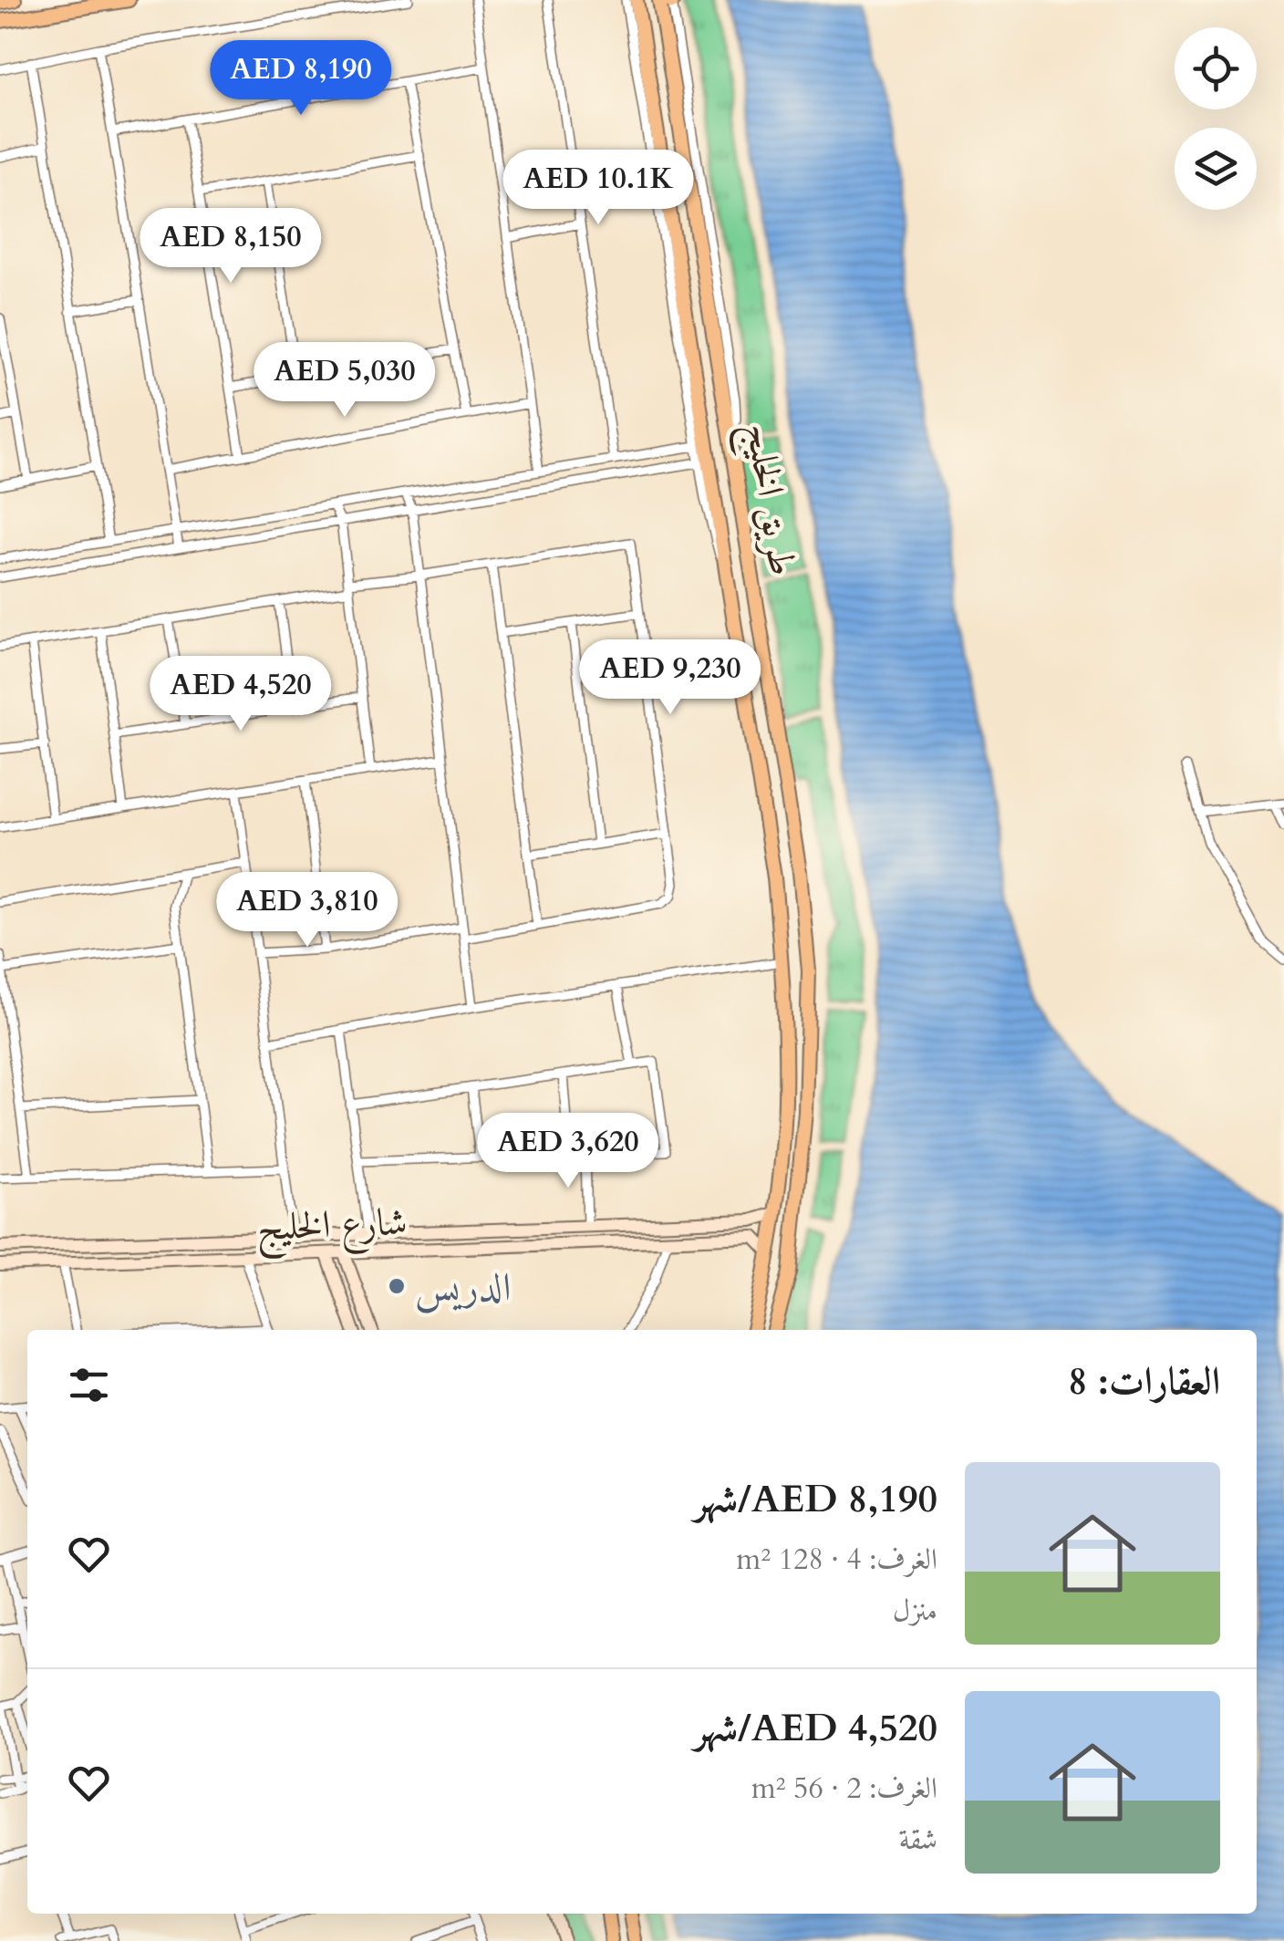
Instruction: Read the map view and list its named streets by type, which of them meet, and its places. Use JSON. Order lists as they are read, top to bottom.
{
  "streets": {
    "main road": ["طريق الخليج"],
    "street": ["شارع الخليج"]
  },
  "crossings": [
    ["طريق الخليج", "شارع الخليج"]
  ],
  "places": ["الدريس"],
  "page": {
    "price": [
      "AED 8,190",
      "AED 10.1K",
      "AED 8,150",
      "AED 5,030",
      "AED 9,230",
      "AED 4,520",
      "AED 3,810",
      "AED 3,620"
    ],
    "heading": "العقارات: 8",
    "list": [
      {
        "name": "AED 8,190/شهر",
        "note": "الغرف: 4 · 128 m² · منزل"
      },
      {
        "name": "AED 4,520/شهر",
        "note": "الغرف: 2 · 56 m² · شقة"
      }
    ]
  }
}
